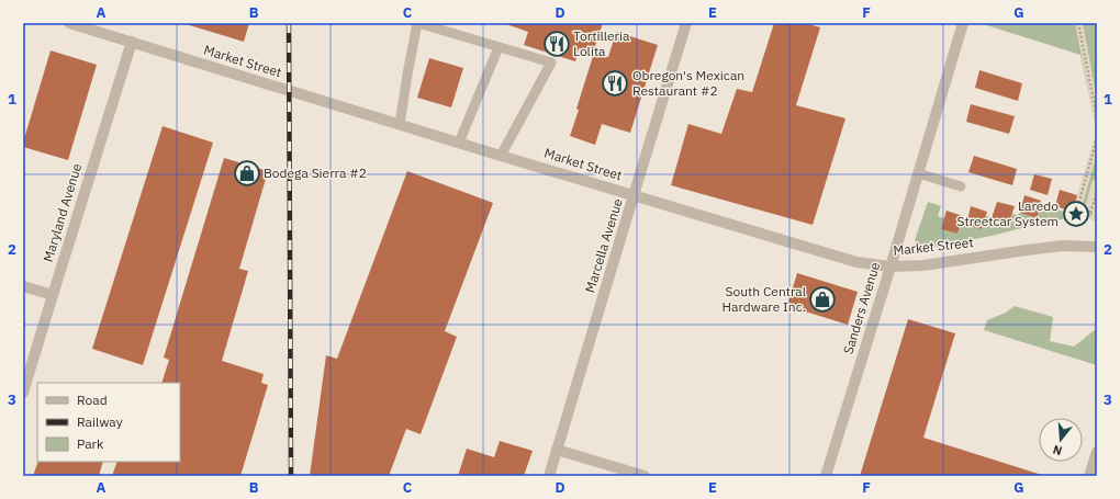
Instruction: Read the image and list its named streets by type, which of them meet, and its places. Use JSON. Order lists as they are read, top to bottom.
{
  "streets": {
    "street": [
      "Market Street",
      "Maryland Avenue",
      "Marcella Avenue",
      "Sanders Avenue"
    ]
  },
  "crossings": [
    ["Market Street", "Maryland Avenue"],
    ["Market Street", "Marcella Avenue"],
    ["Market Street", "Sanders Avenue"]
  ],
  "places": {
    "restaurant": ["Tortilleria Lolita", "Obregon's Mexican Restaurant #2"],
    "shop": ["Bodega Sierra #2", "South Central Hardware Inc."],
    "place": ["Laredo Streetcar System"]
  },
  "legend": ["Road", "Railway", "Park"],
  "north": "bottom",
  "grid": {
    "columns": [
      "A",
      "B",
      "C",
      "D",
      "E",
      "F",
      "G"
    ],
    "rows": ["1", "2", "3"]
  }
}
